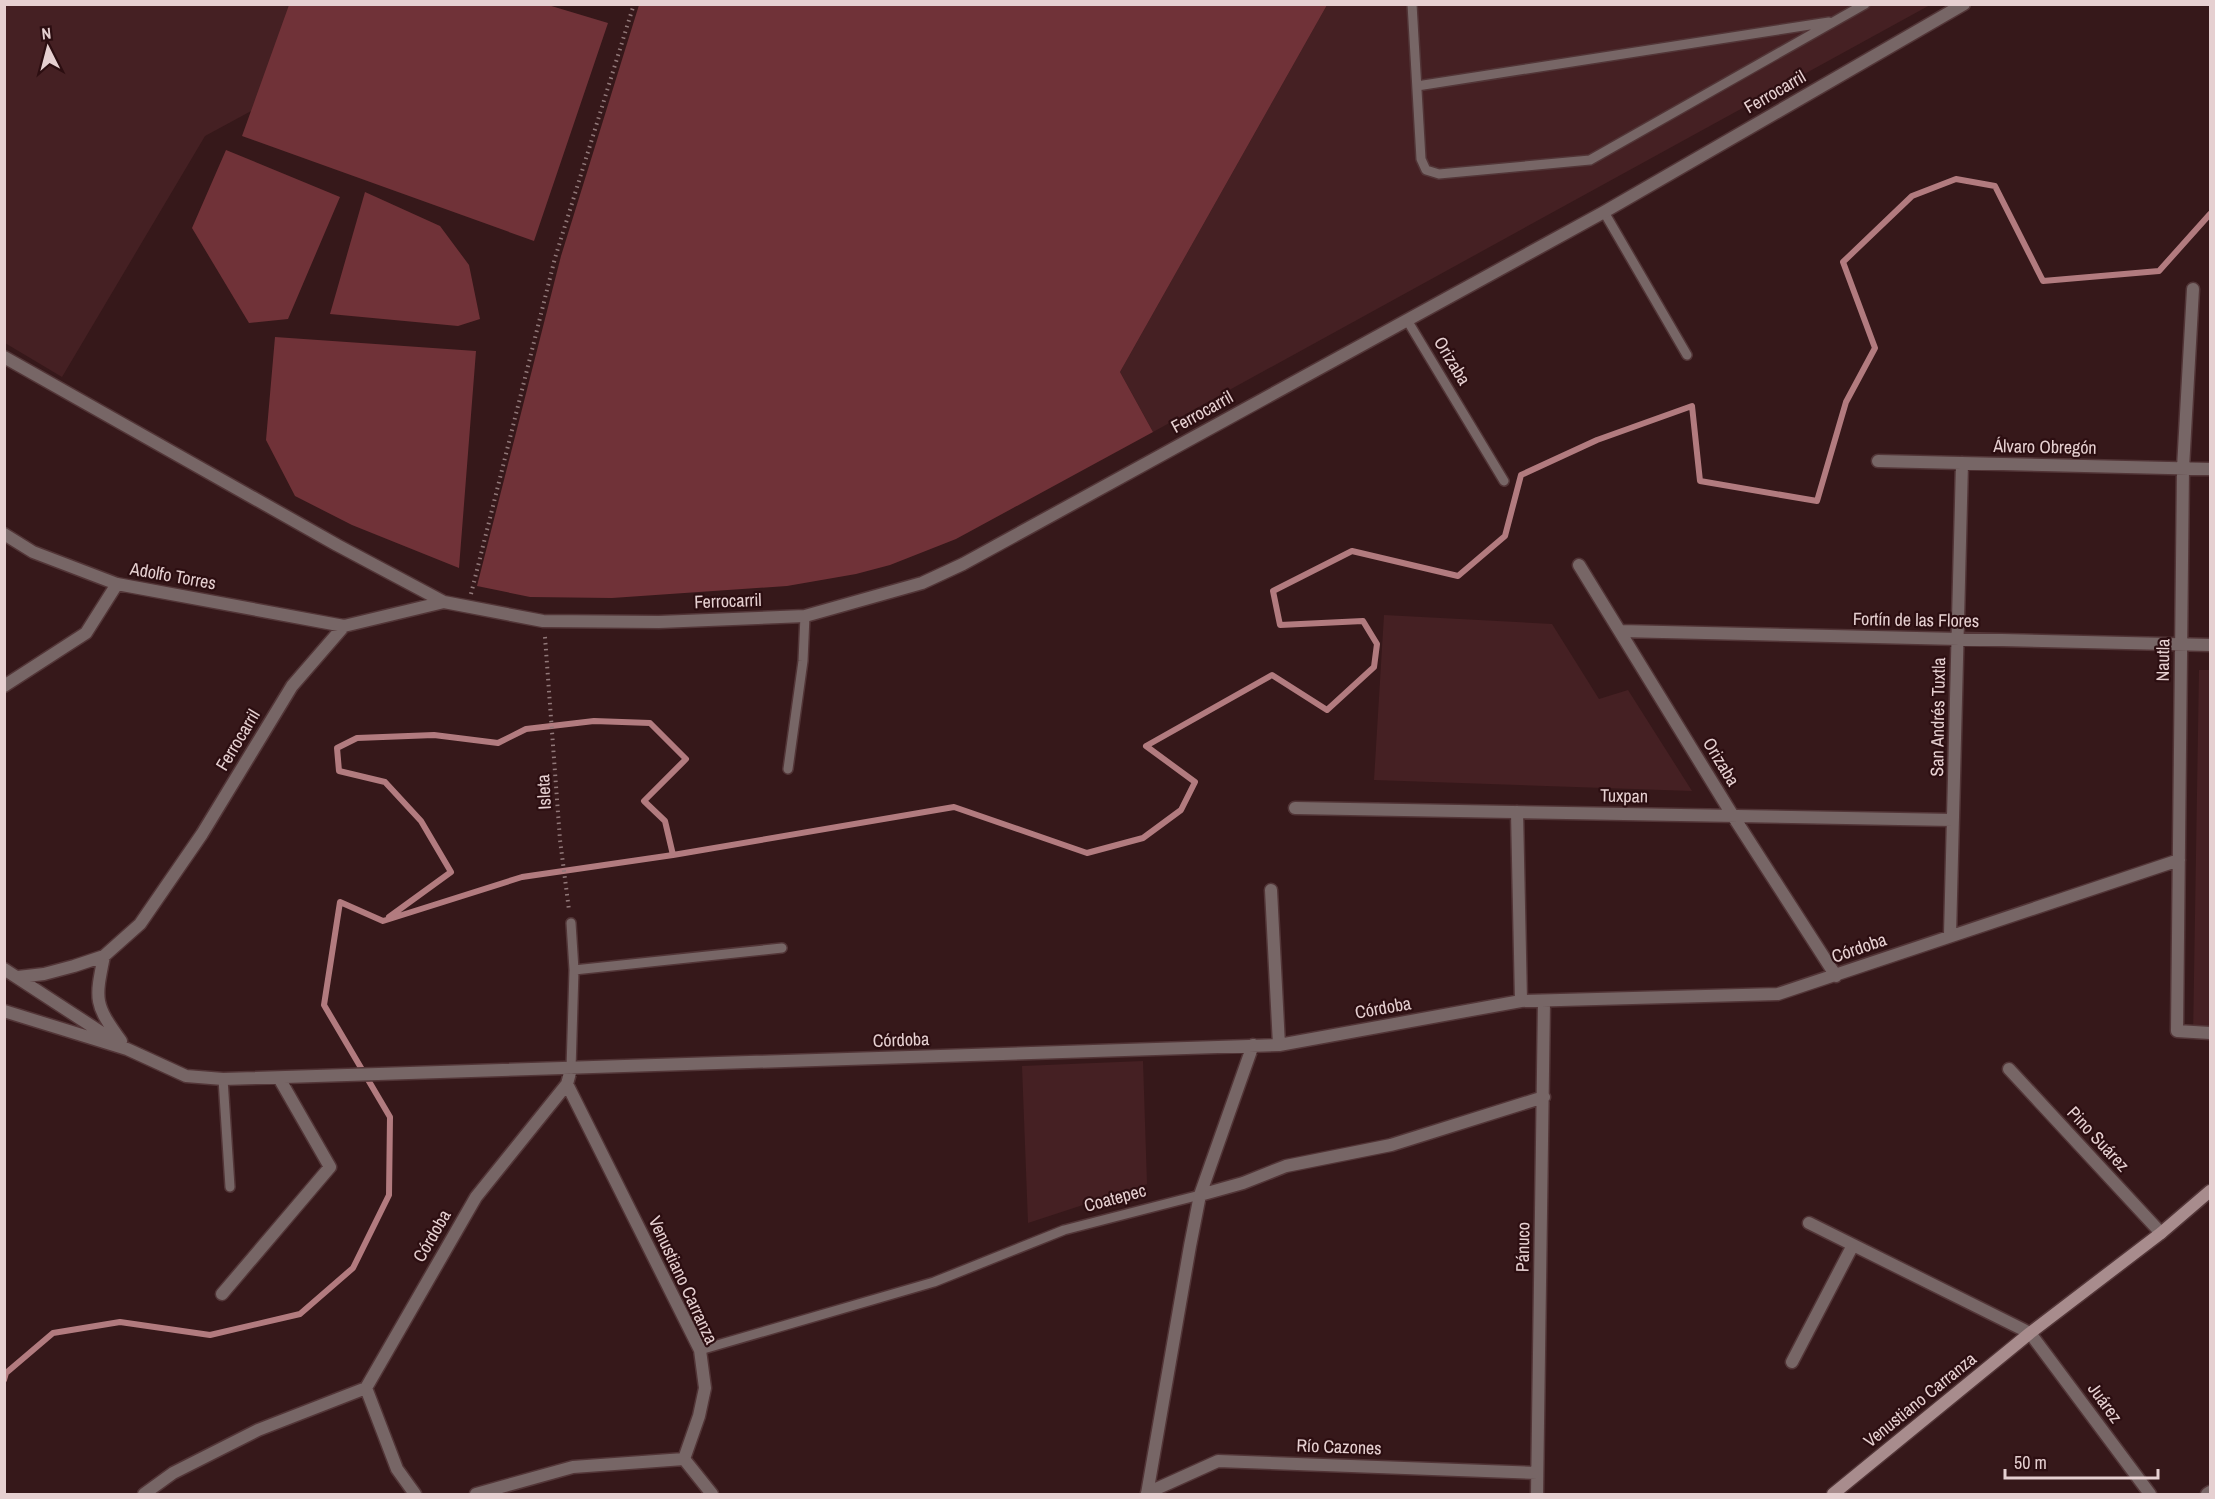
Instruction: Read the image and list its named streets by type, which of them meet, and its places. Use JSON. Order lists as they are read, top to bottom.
{
  "streets": {
    "main road": ["Venustiano Carranza"],
    "street": [
      "Ferrocarril",
      "Orizaba",
      "Álvaro Obregón",
      "Adolfo Torres",
      "Fortín de las Flores",
      "Nautla",
      "San Andrés Tuxtla",
      "Tuxpan",
      "Córdoba",
      "Pino Suárez",
      "Coatepec",
      "Pánuco",
      "Juárez",
      "Río Cazones"
    ],
    "path": ["Isleta"]
  },
  "crossings": [
    ["Ferrocarril", "Orizaba"],
    ["Ferrocarril", "Adolfo Torres"],
    ["Ferrocarril", "Isleta"],
    ["Orizaba", "Fortín de las Flores"],
    ["Orizaba", "Tuxpan"],
    ["Orizaba", "Córdoba"],
    ["Álvaro Obregón", "Nautla"],
    ["Álvaro Obregón", "San Andrés Tuxtla"],
    ["Fortín de las Flores", "Nautla"],
    ["Fortín de las Flores", "San Andrés Tuxtla"],
    ["Nautla", "Córdoba"],
    ["San Andrés Tuxtla", "Tuxpan"],
    ["San Andrés Tuxtla", "Córdoba"],
    ["Córdoba", "Pánuco"],
    ["Córdoba", "Venustiano Carranza"],
    ["Pino Suárez", "Venustiano Carranza"],
    ["Coatepec", "Pánuco"],
    ["Coatepec", "Venustiano Carranza"],
    ["Pánuco", "Río Cazones"],
    ["Venustiano Carranza", "Juárez"]
  ],
  "scale_bar": "50 m",
  "north": "top"
}
